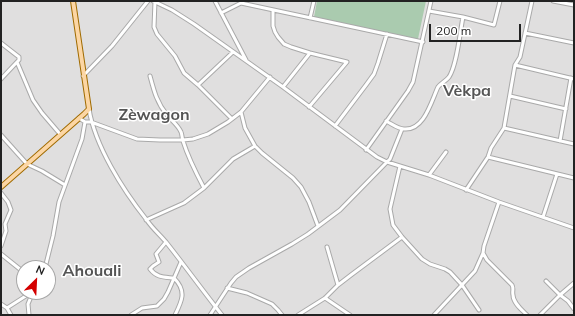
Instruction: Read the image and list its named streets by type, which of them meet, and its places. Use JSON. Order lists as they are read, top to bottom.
{
  "districts": ["Vèkpa", "Zèwagon", "Ahouali"],
  "scale_bar": "200 m",
  "north": "top right"
}
